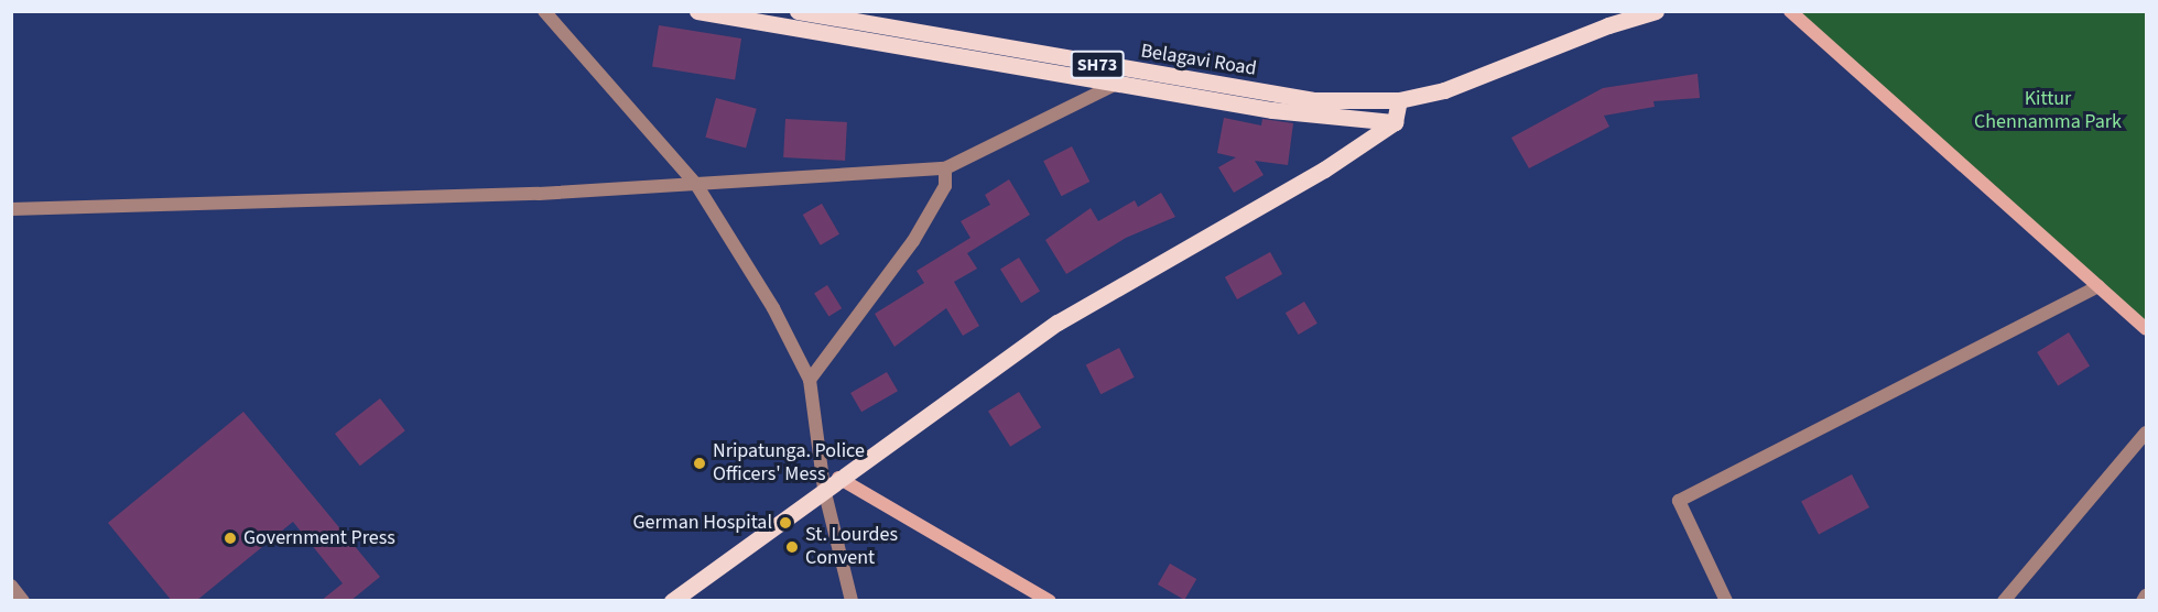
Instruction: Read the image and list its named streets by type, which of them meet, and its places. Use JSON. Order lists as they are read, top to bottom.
{
  "streets": {
    "main road": ["Belagavi Road", "SH73"]
  },
  "crossings": [
    ["Belagavi Road", "SH73"]
  ],
  "parks": ["Kittur Chennamma Park"],
  "places": [
    "Nripatunga. Police Officers' Mess",
    "German Hospital",
    "Government Press",
    "St. Lourdes Convent"
  ]
}
